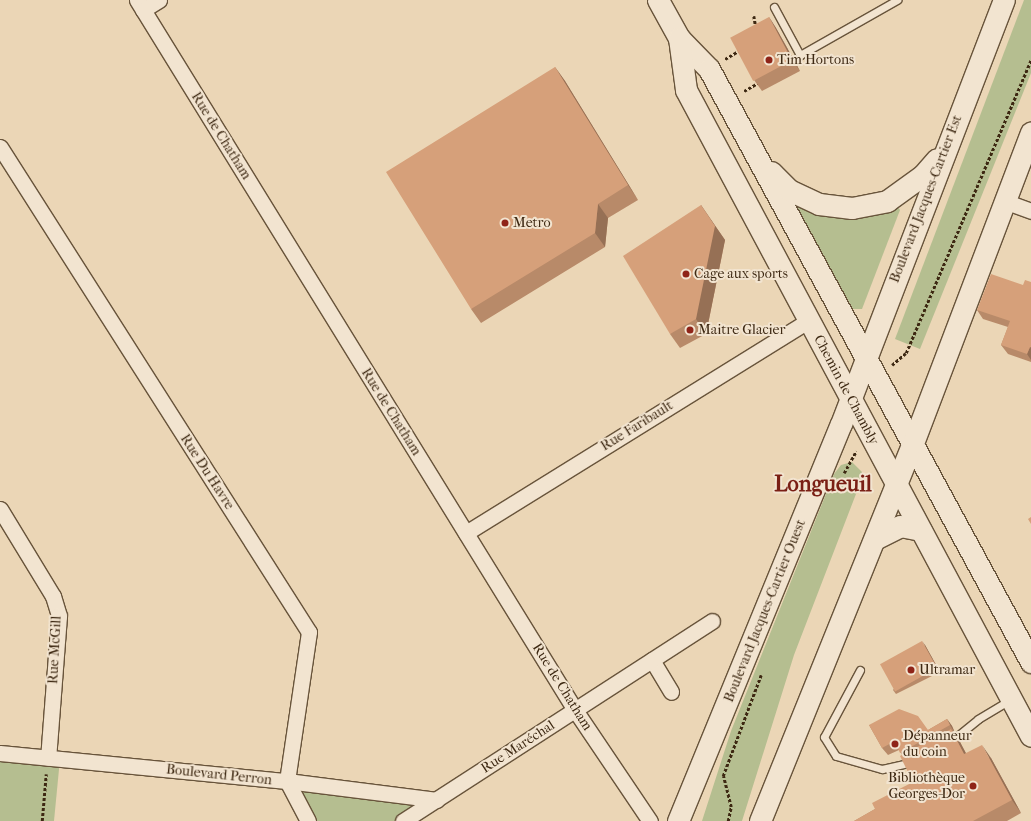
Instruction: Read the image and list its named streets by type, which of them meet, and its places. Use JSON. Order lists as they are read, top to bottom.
{
  "streets": {
    "main road": ["Boulevard Jacques-Cartier Est", "Chemin de Chambly", "Boulevard Jacques-Cartier Ouest"],
    "street": [
      "Rue de Chatham",
      "Rue Faribault",
      "Rue Du Havre",
      "Rue McGill",
      "Rue Maréchal",
      "Boulevard Perron"
    ]
  },
  "crossings": [
    ["Rue de Chatham", "Rue Faribault"],
    ["Rue de Chatham", "Rue Maréchal"],
    ["Boulevard Jacques-Cartier Est", "Chemin de Chambly"],
    ["Boulevard Jacques-Cartier Est", "Boulevard Jacques-Cartier Ouest"],
    ["Chemin de Chambly", "Rue Faribault"],
    ["Chemin de Chambly", "Boulevard Jacques-Cartier Ouest"],
    ["Rue Du Havre", "Boulevard Perron"],
    ["Rue McGill", "Boulevard Perron"],
    ["Rue Maréchal", "Boulevard Perron"]
  ],
  "districts": ["Longueuil"],
  "places": [
    "Tim Hortons",
    "Metro",
    "Cage aux sports",
    "Maitre Glacier",
    "Ultramar",
    "Dépanneur du coin",
    "Bibliothèque Georges-Dor"
  ]
}
